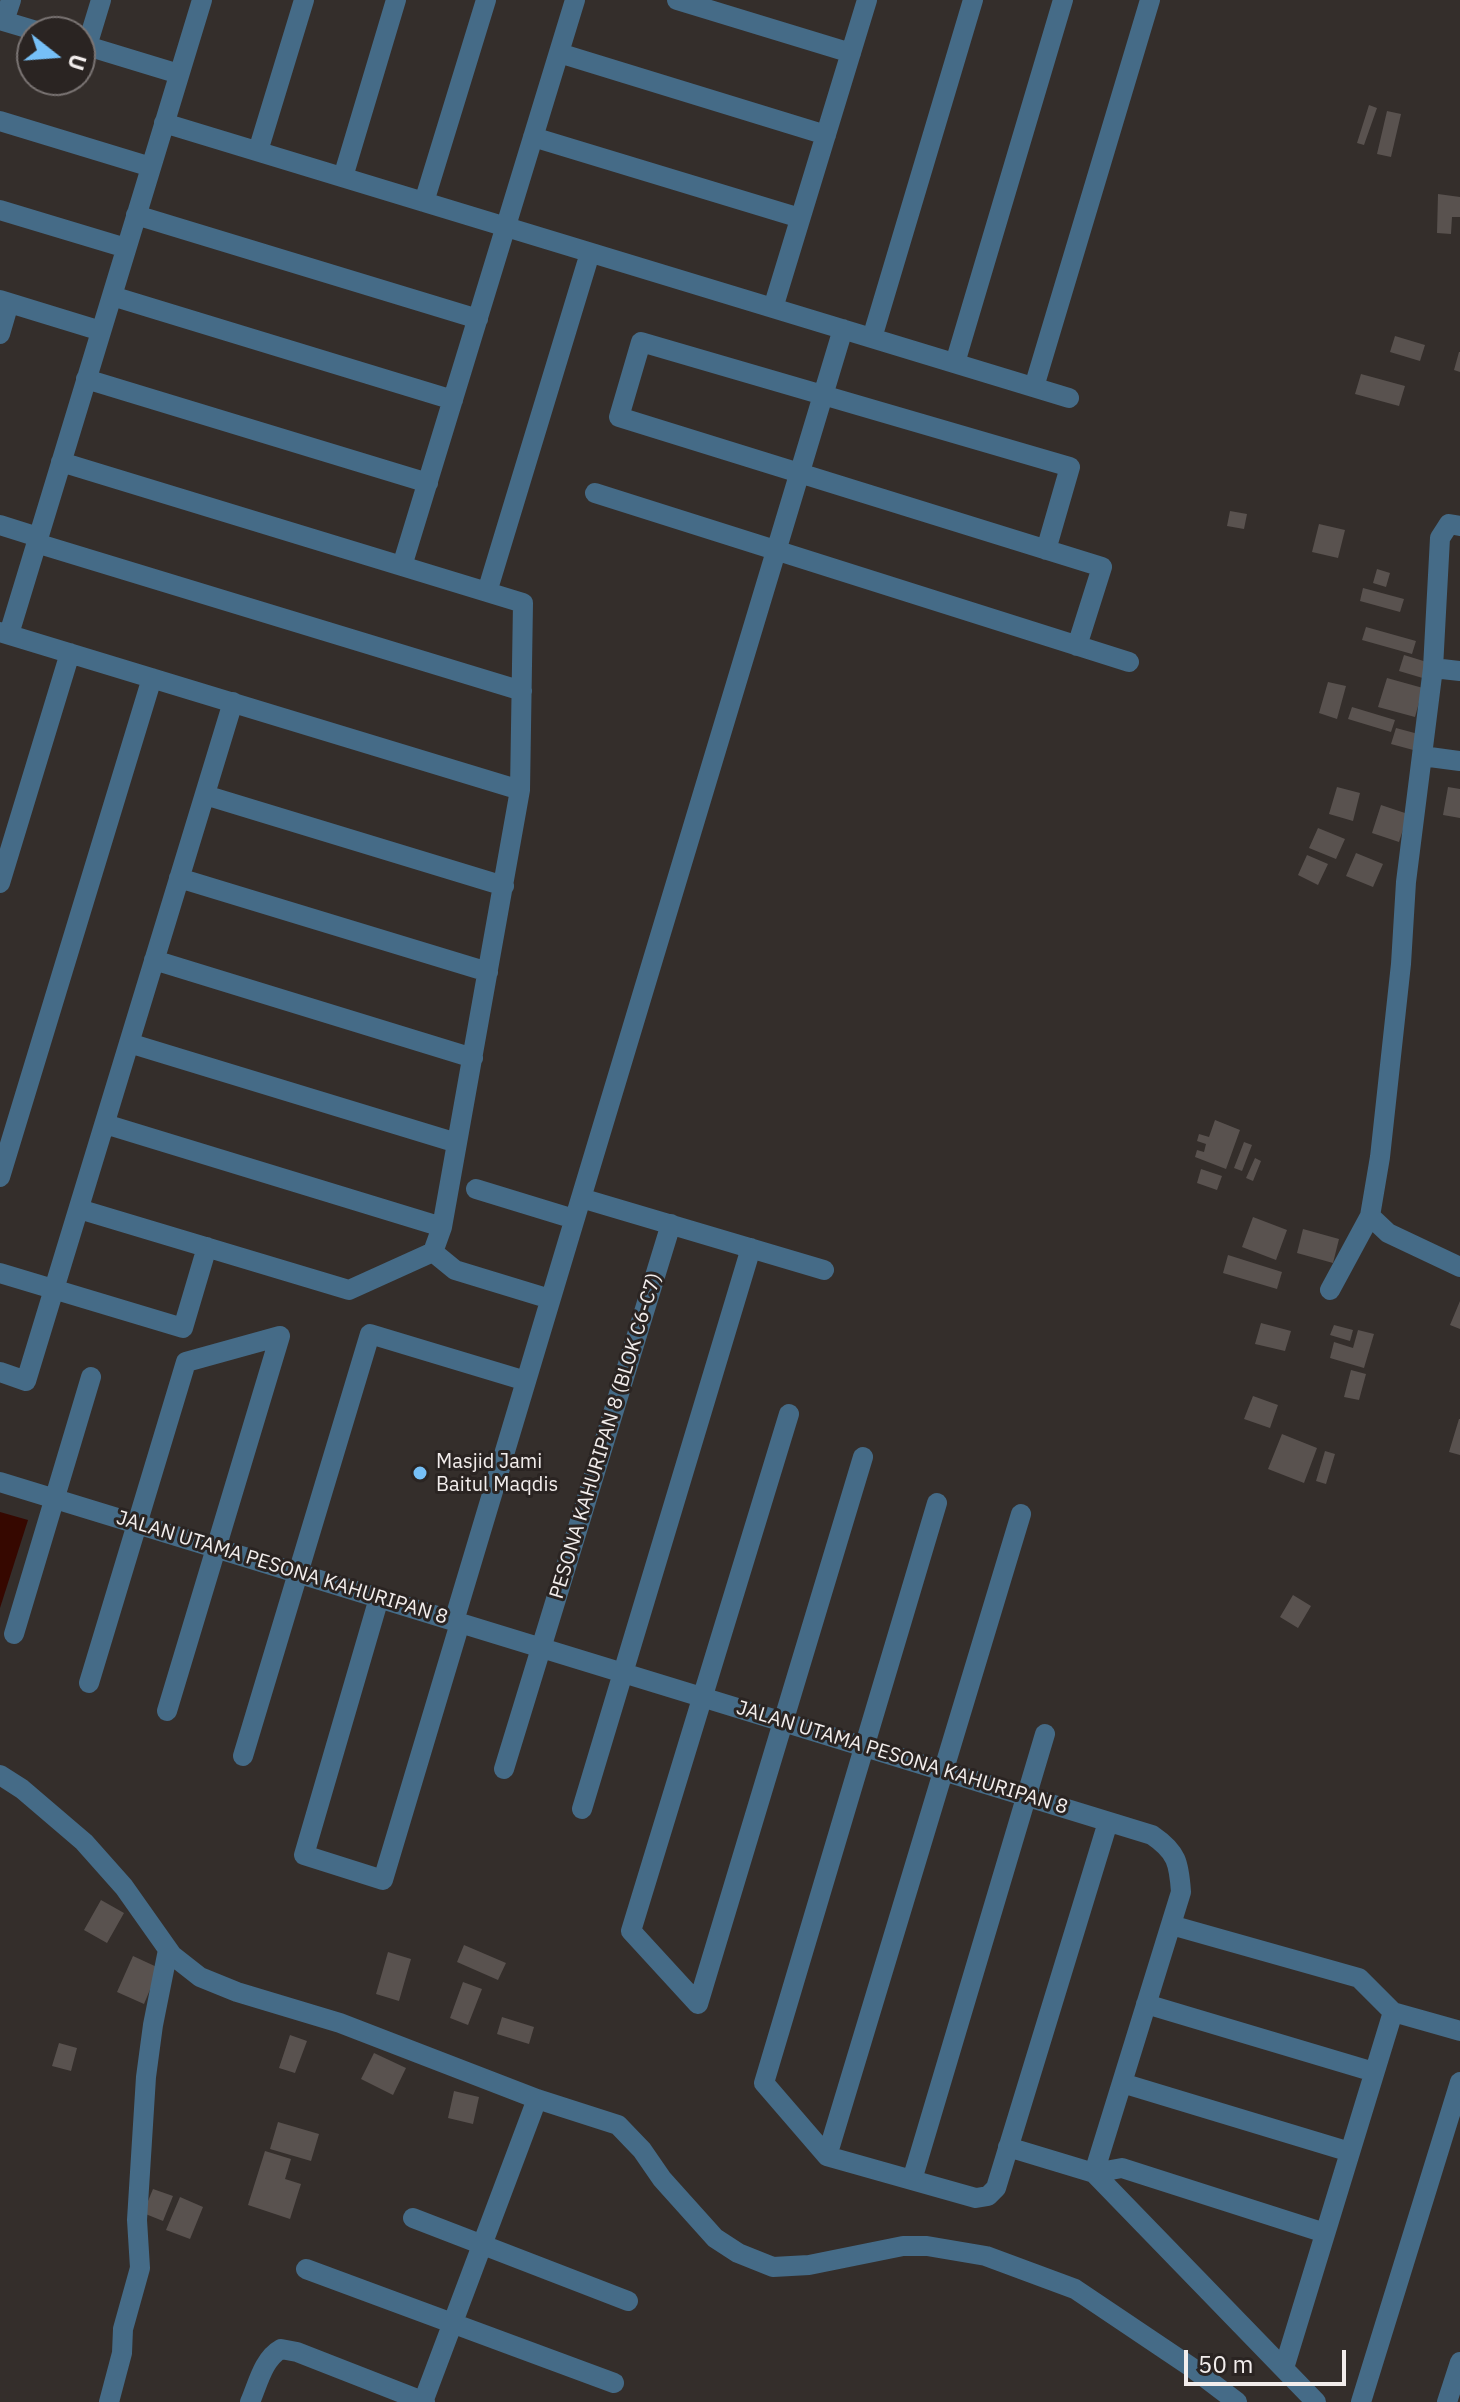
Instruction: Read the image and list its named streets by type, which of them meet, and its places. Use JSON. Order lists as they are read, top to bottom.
{
  "streets": {
    "street": ["PESONA KAHURIPAN 8 (BLOK C6-C7)", "JALAN UTAMA PESONA KAHURIPAN 8"]
  },
  "crossings": [
    ["PESONA KAHURIPAN 8 (BLOK C6-C7)", "JALAN UTAMA PESONA KAHURIPAN 8"]
  ],
  "places": ["Masjid Jami Baitul Maqdis"],
  "scale_bar": "50 m",
  "north": "right"
}
